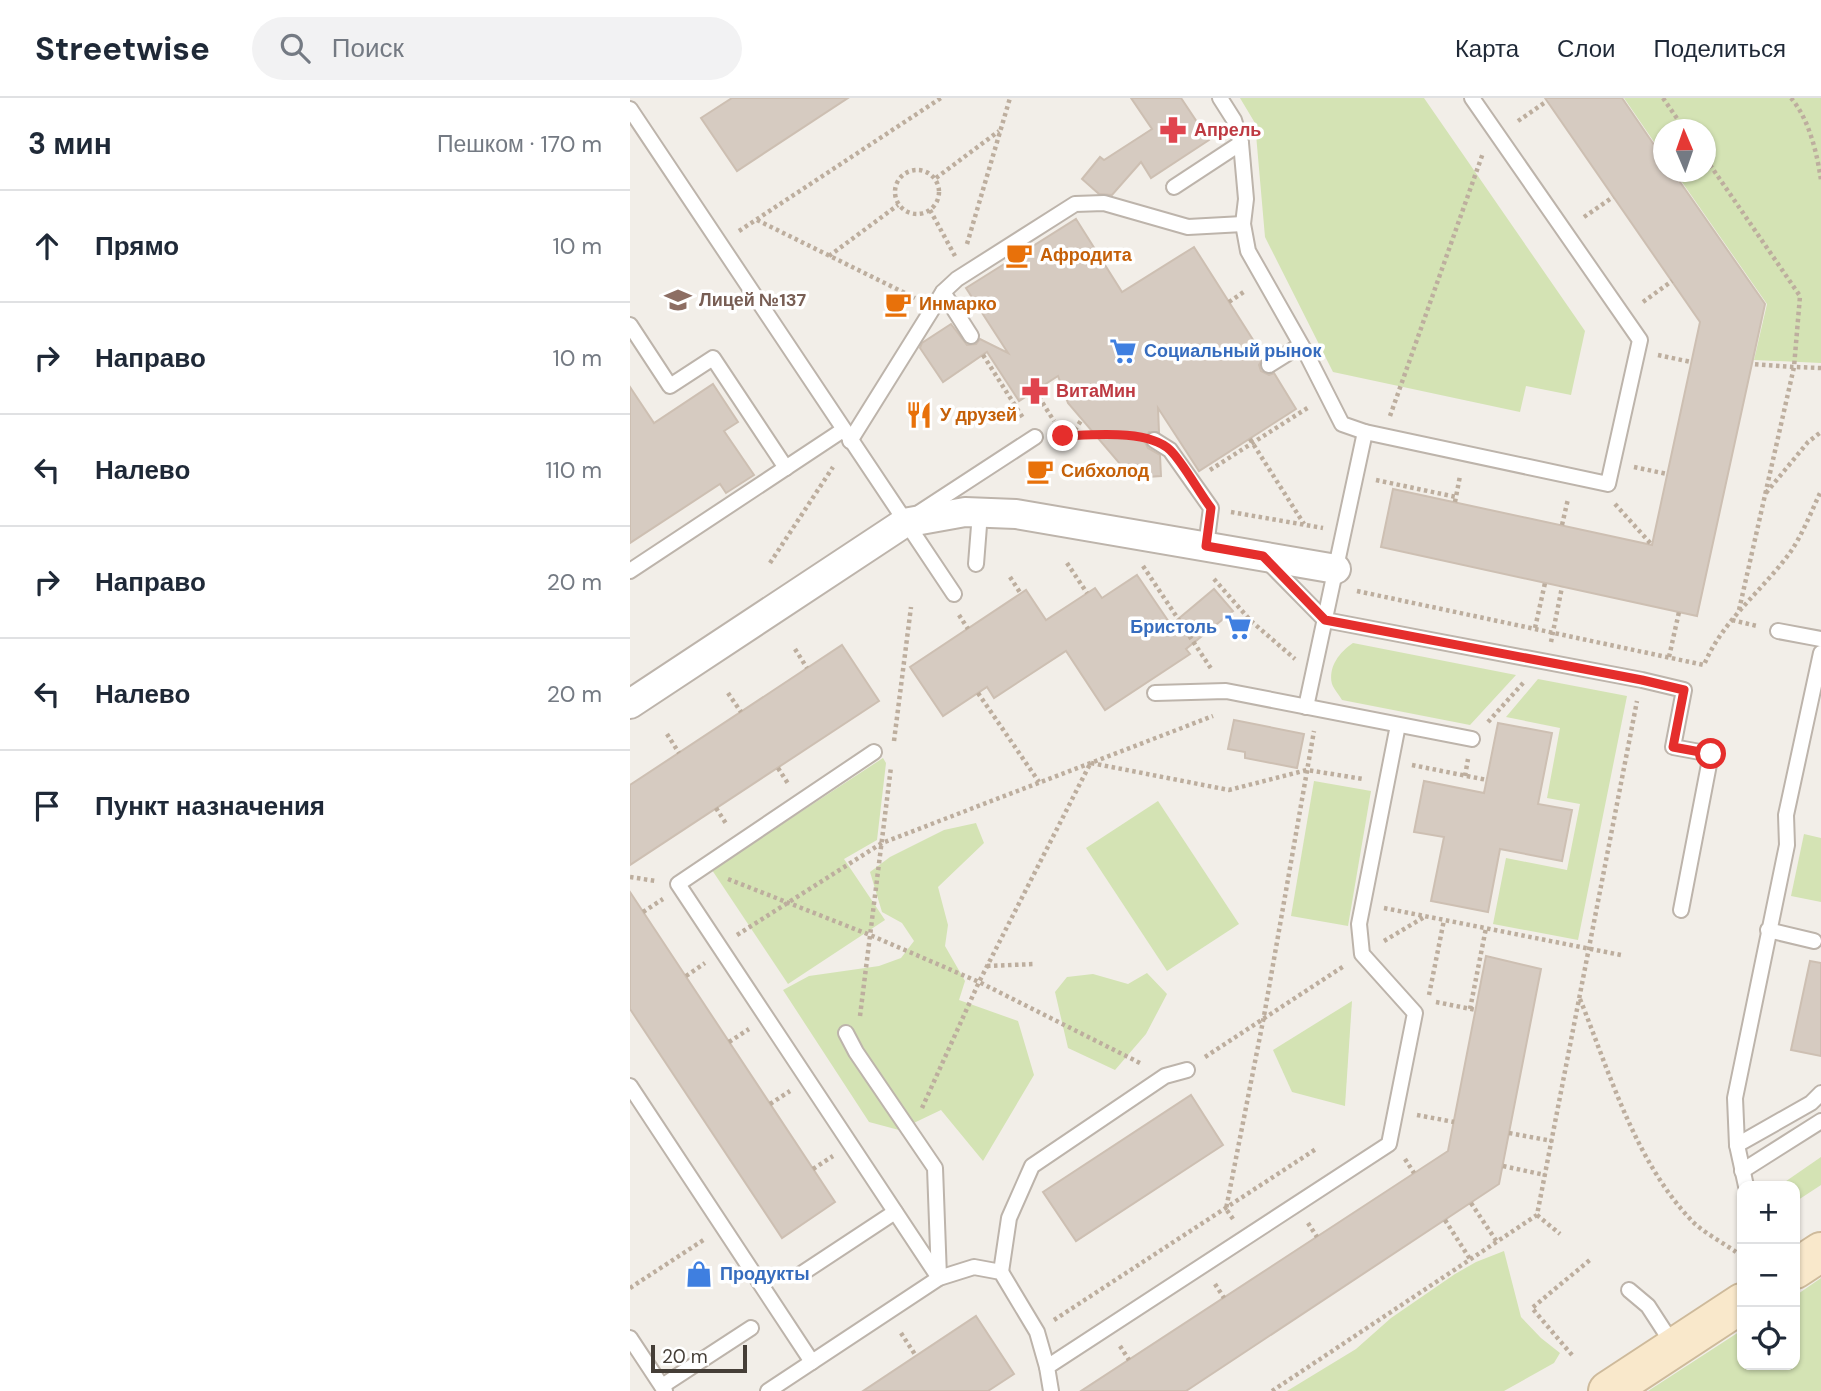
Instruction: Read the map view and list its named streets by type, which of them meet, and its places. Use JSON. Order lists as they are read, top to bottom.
{
  "places": {
    "pharmacy": ["Апрель", "ВитаМин"],
    "cafe": ["Афродита", "Инмарко", "Сибхолод"],
    "school or university": ["Лицей №137"],
    "supermarket": ["Социальный рынок", "Бристоль"],
    "restaurant": ["У друзей"],
    "shop": ["Продукты"]
  },
  "scale_bar": "20 m",
  "north": "top",
  "page": {
    "header": "Streetwise",
    "search": "Поиск",
    "nav": ["Карта", "Слои", "Поделиться"],
    "heading": ["3 мин", "Пешком · 170 m"],
    "list": [
      ["Прямо", "10 m"],
      ["Направо", "10 m"],
      ["Налево", "110 m"],
      ["Направо", "20 m"],
      ["Налево", "20 m"],
      "Пункт назначения"
    ],
    "map_buttons": ["+", "−"],
    "scale": "20 m"
  }
}
